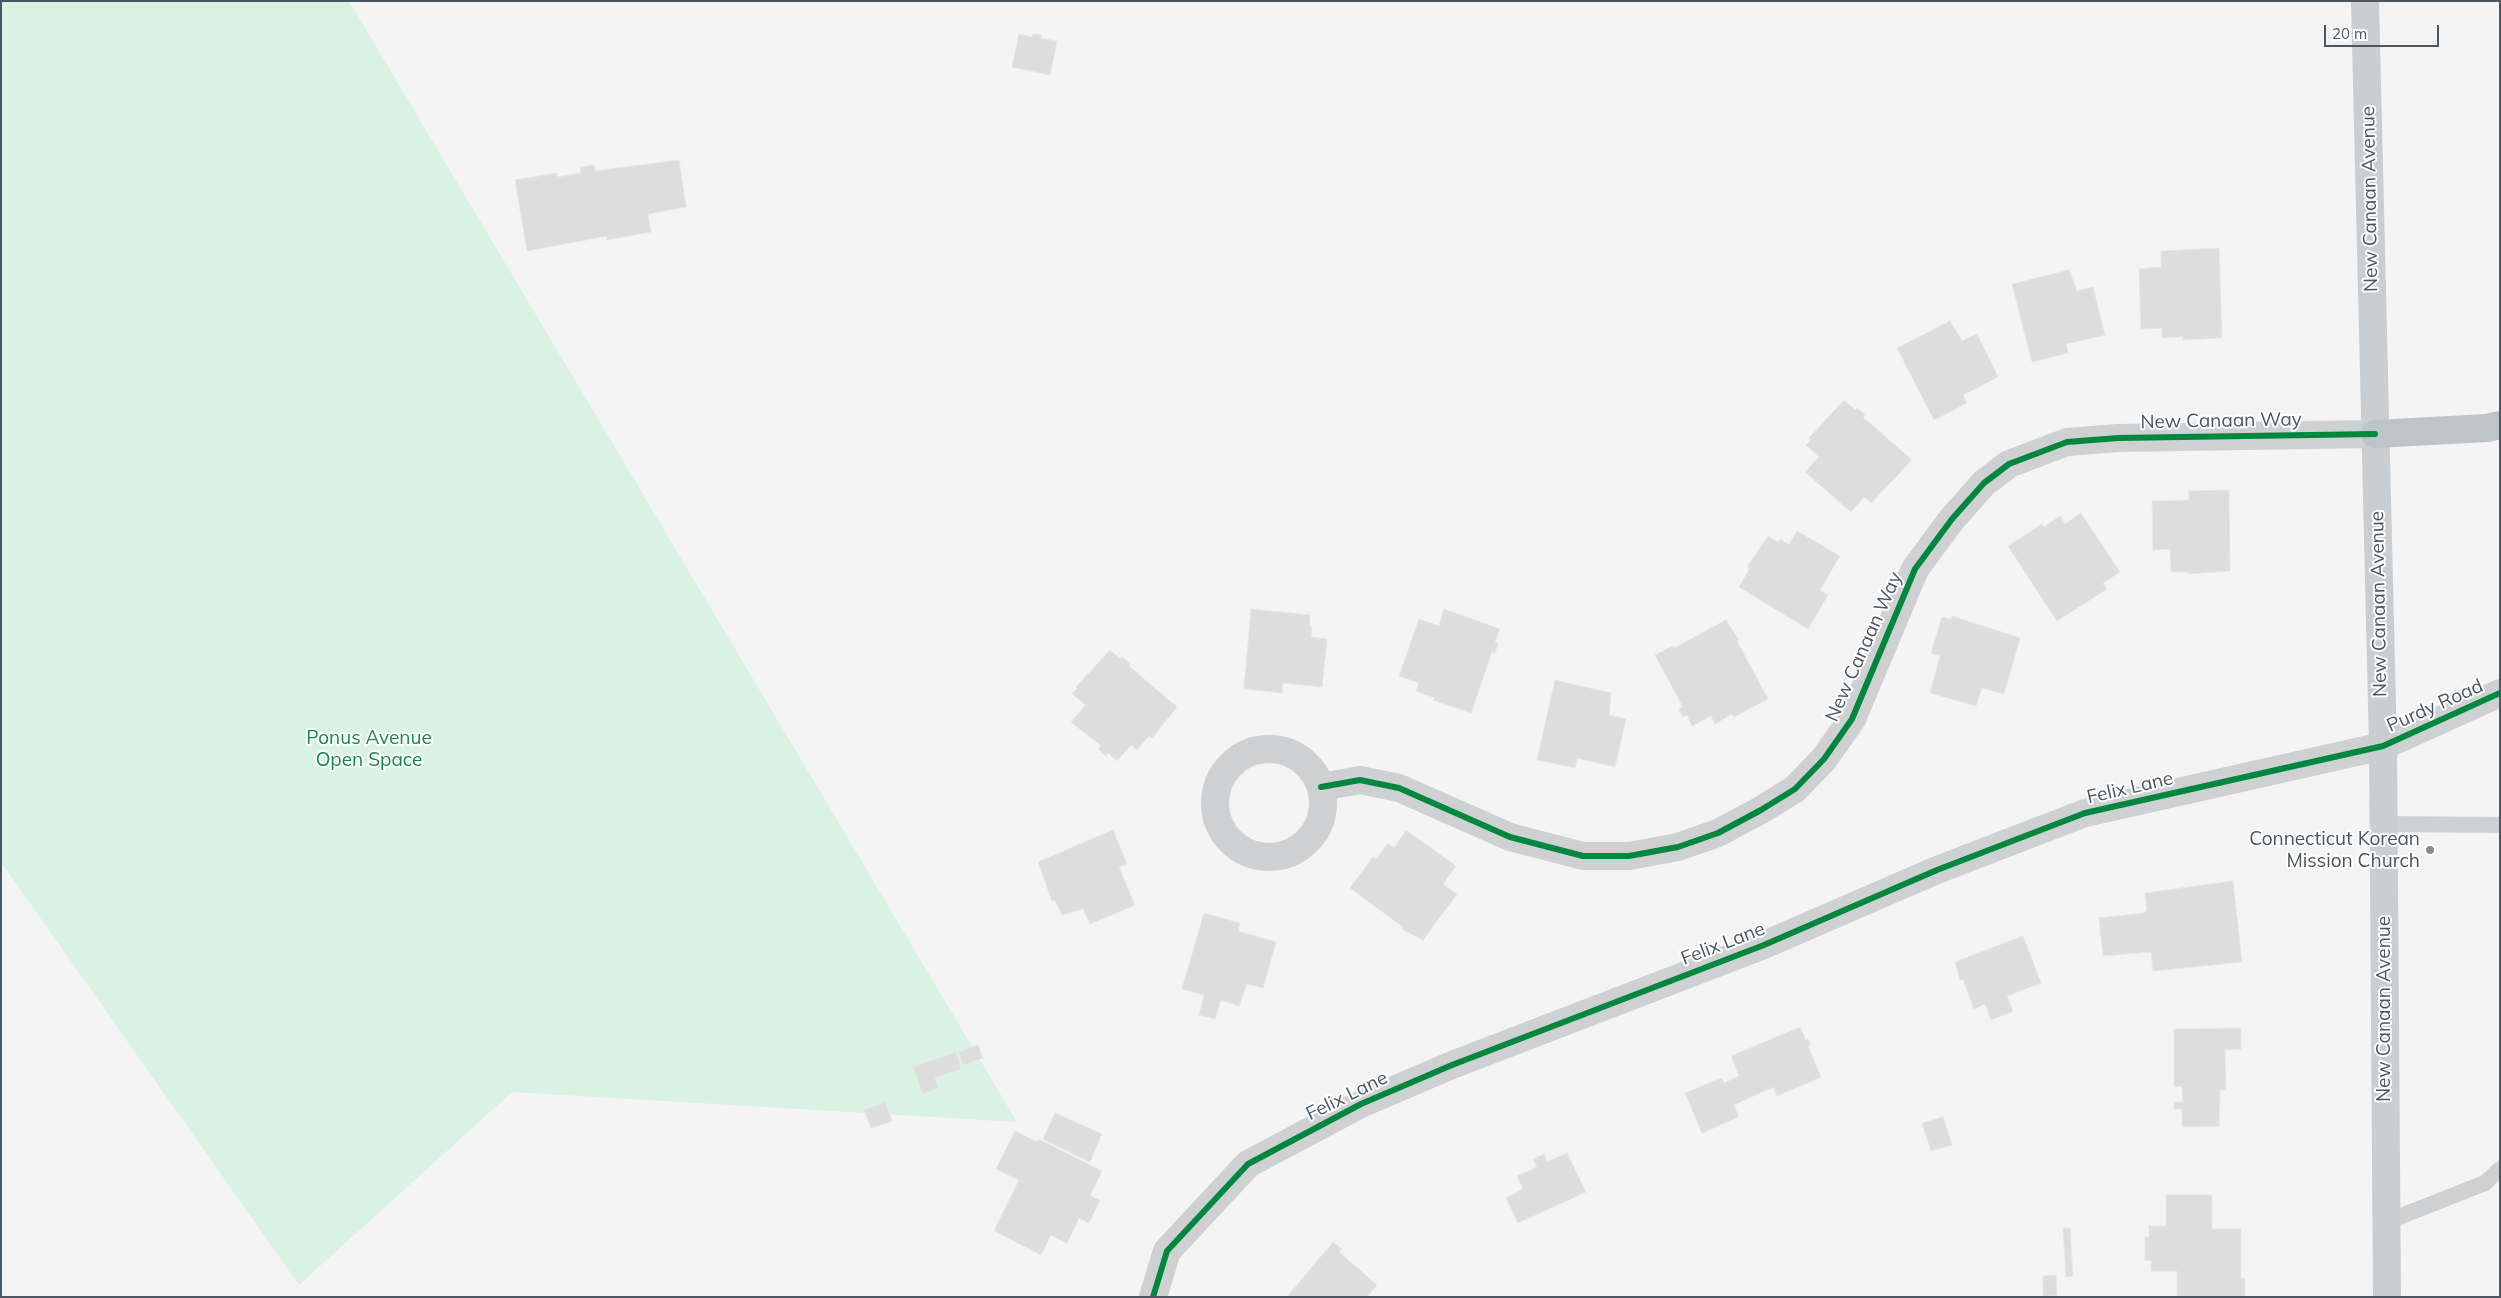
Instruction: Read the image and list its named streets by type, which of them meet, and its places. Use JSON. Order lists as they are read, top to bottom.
{
  "streets": {
    "main road": ["New Canaan Avenue"],
    "street": ["New Canaan Way", "Purdy Road", "Felix Lane"]
  },
  "crossings": [
    ["New Canaan Avenue", "New Canaan Way"],
    ["New Canaan Avenue", "Purdy Road"],
    ["New Canaan Avenue", "Felix Lane"],
    ["Purdy Road", "Felix Lane"]
  ],
  "parks": ["Ponus Avenue Open Space"],
  "places": ["Connecticut Korean Mission Church"],
  "scale_bar": "20 m"
}
